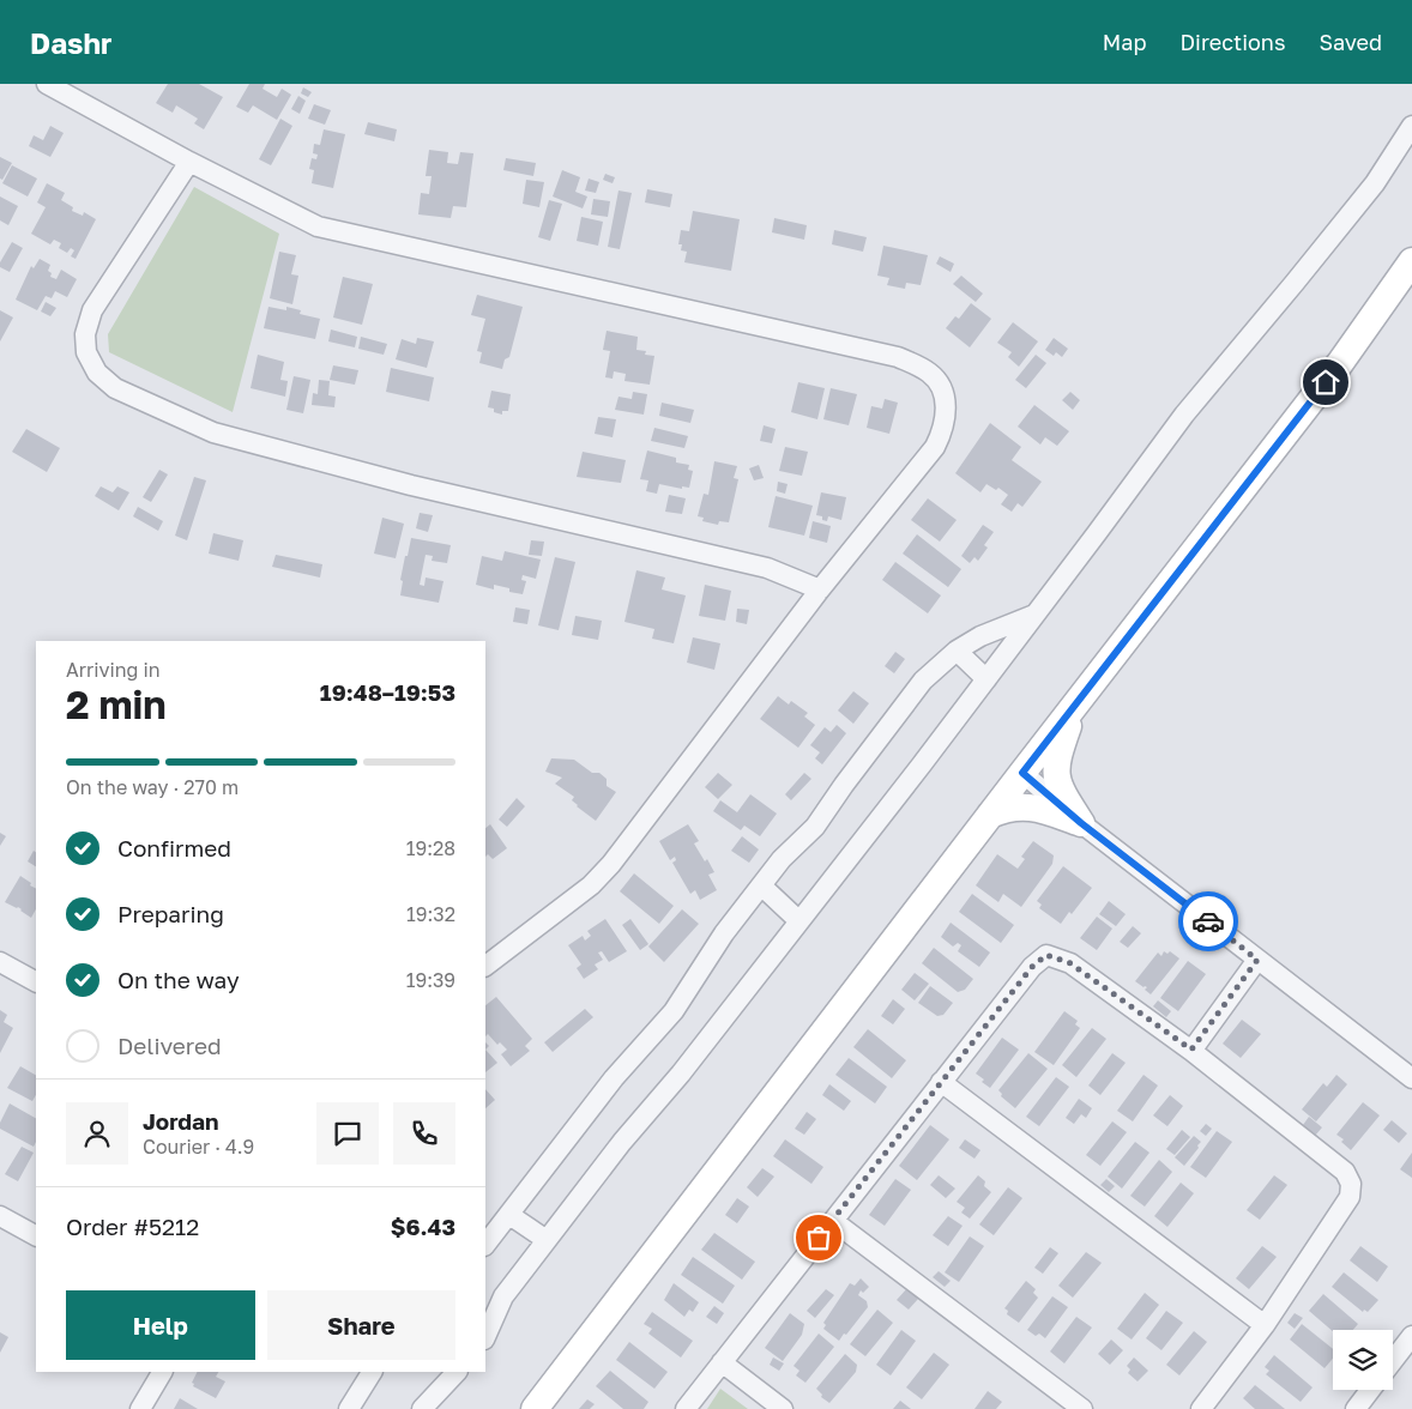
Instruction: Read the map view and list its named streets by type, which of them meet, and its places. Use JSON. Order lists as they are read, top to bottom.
{
  "page": {
    "header": "Dashr",
    "nav": ["Map", "Directions", "Saved"],
    "heading": ["2 min", "Arriving in", "19:48–19:53"],
    "panel": [
      "Jordan",
      "Courier · 4.9",
      "Order #5212",
      "$6.43"
    ],
    "bar": "On the way · 270 m",
    "list": [
      ["Confirmed", "19:28"],
      ["Preparing", "19:32"],
      ["On the way", "19:39"],
      "Delivered"
    ],
    "buttons": ["Help", "Share"]
  }
}
